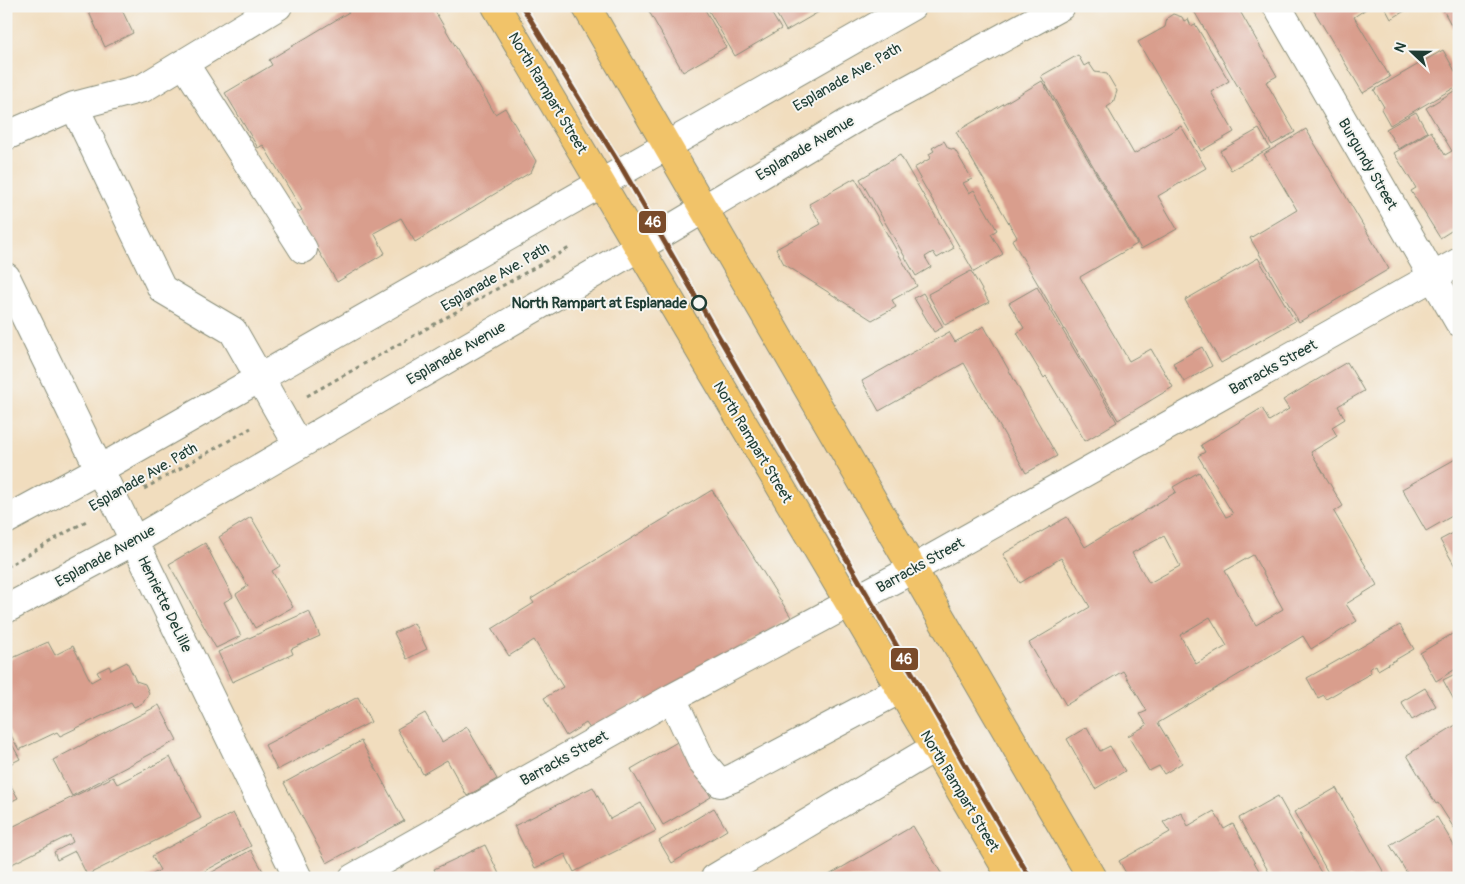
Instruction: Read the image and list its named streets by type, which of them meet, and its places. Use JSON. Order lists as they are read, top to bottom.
{
  "streets": {
    "main road": ["North Rampart Street"],
    "street": [
      "Esplanade Avenue",
      "Burgundy Street",
      "Barracks Street",
      "Henriette DeLille"
    ],
    "path": ["Esplanade Ave. Path"]
  },
  "crossings": [
    ["Esplanade Ave. Path", "Henriette DeLille"],
    ["North Rampart Street", "Esplanade Avenue"],
    ["North Rampart Street", "Barracks Street"],
    ["Esplanade Avenue", "Henriette DeLille"],
    ["Burgundy Street", "Barracks Street"]
  ],
  "places": ["North Rampart at Esplanade"],
  "lines": ["transit line 46"],
  "north": "left"
}
